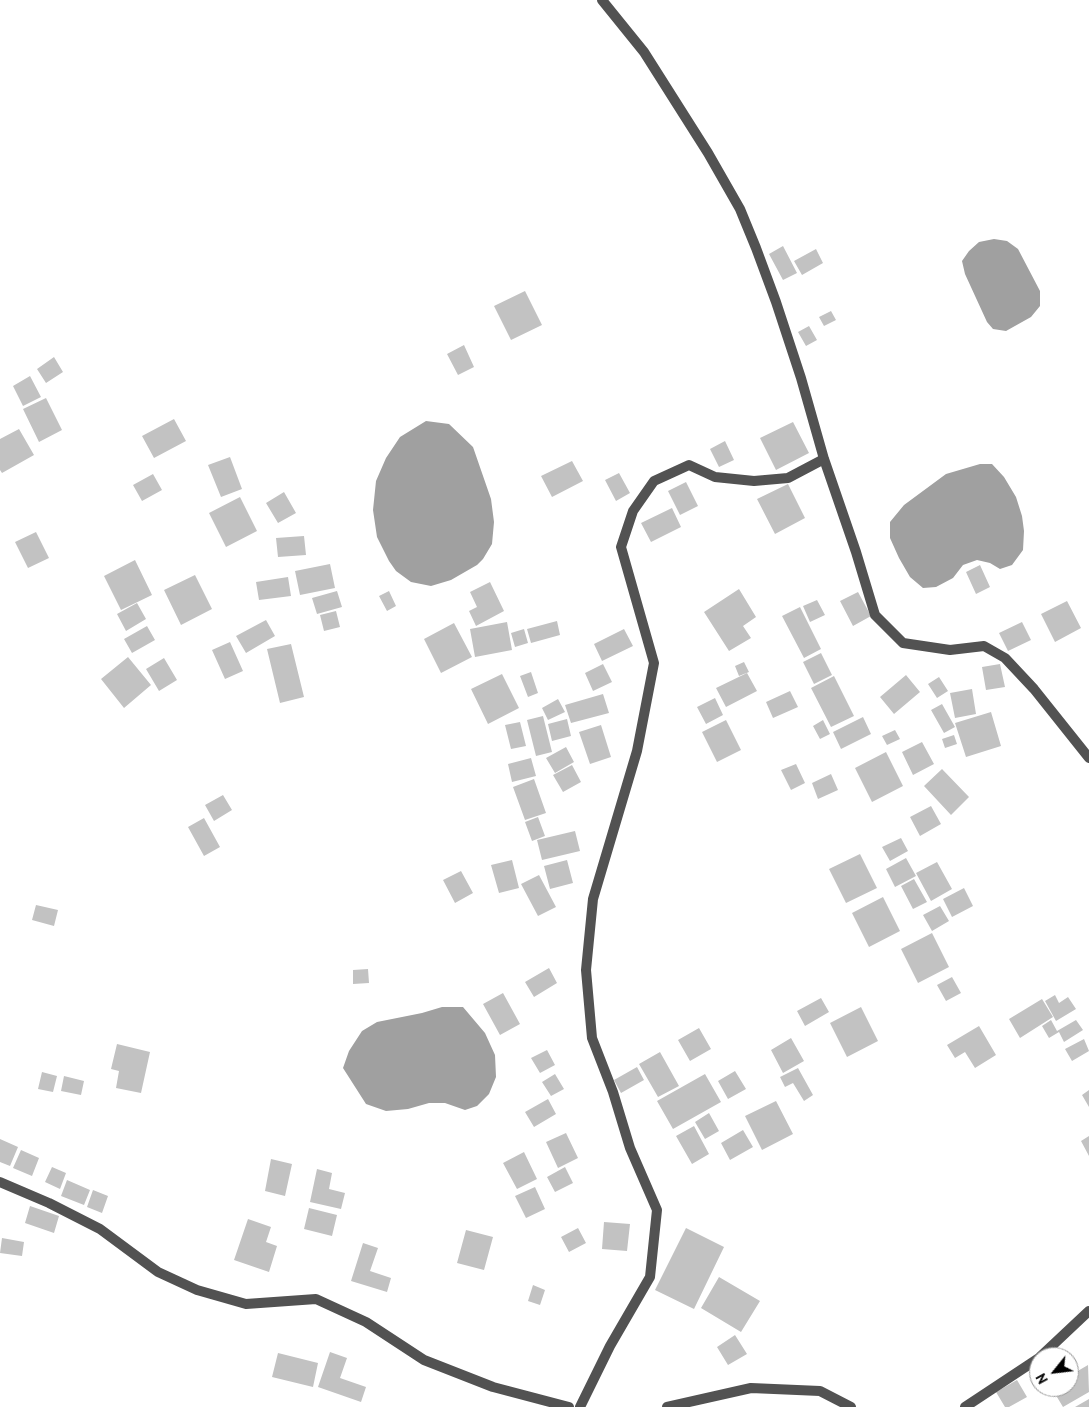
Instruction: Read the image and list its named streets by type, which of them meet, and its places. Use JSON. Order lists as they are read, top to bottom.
{
  "north": "bottom left"
}
